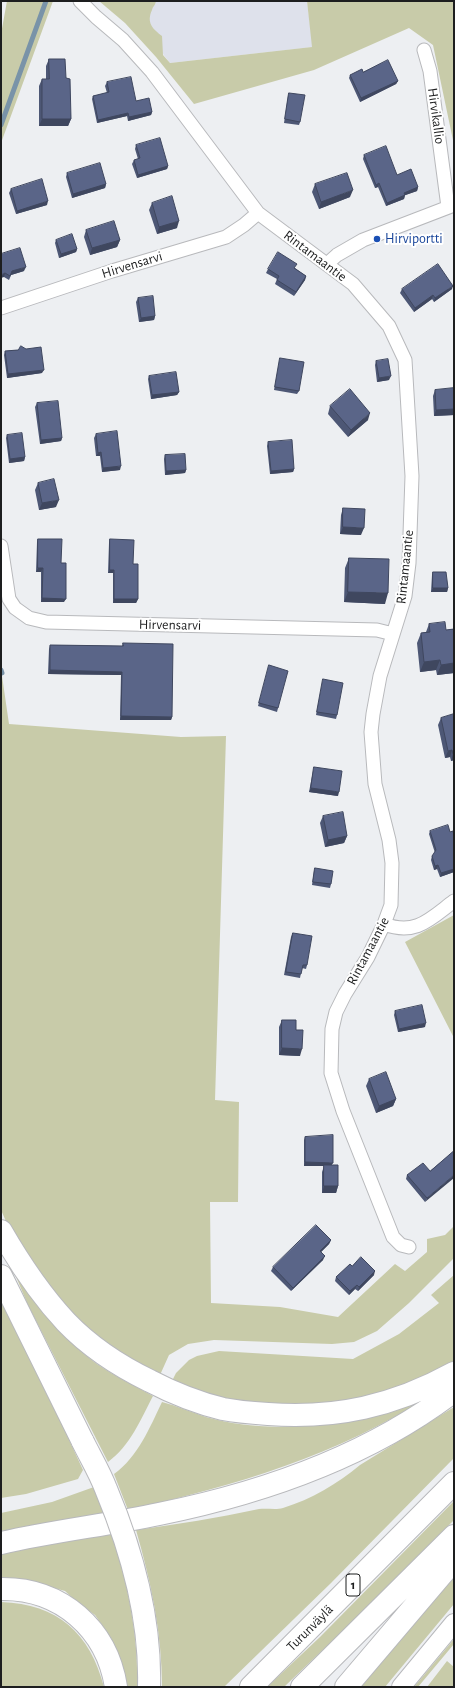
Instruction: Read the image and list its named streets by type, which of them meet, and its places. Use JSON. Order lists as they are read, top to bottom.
{
  "streets": {
    "highway": ["1", "Turunväylä"],
    "street": ["Hirvikallio", "Rintamaantie", "Hirvensarvi"]
  },
  "crossings": [
    ["Rintamaantie", "Hirvensarvi"]
  ],
  "places": ["Hirviportti"]
}
